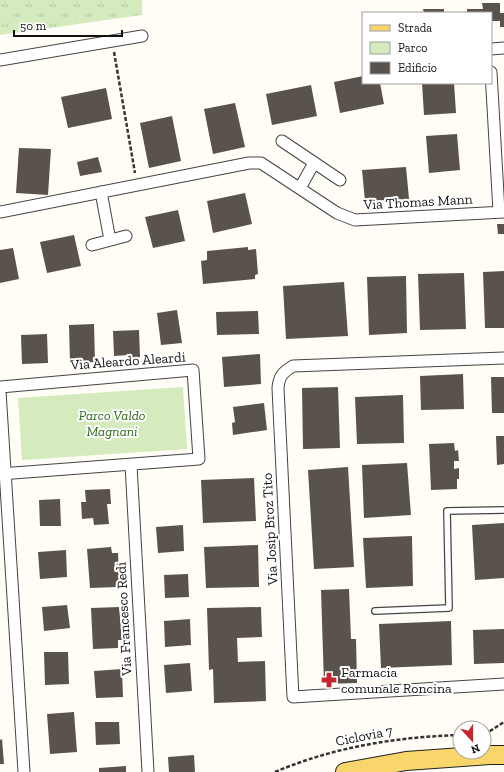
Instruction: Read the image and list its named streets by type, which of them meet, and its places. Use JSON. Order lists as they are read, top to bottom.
{
  "streets": {
    "street": [
      "Via Thomas Mann",
      "Via Aleardo Aleardi",
      "Via Josip Broz Tito",
      "Via Francesco Redi"
    ],
    "path": ["Ciclovia 7"]
  },
  "crossings": [
    ["Via Aleardo Aleardi", "Via Francesco Redi"]
  ],
  "parks": ["Parco Valdo Magnani"],
  "places": {
    "pharmacy": ["Farmacia comunale Roncina"]
  },
  "legend": ["Strada", "Parco", "Edificio"],
  "scale_bar": "50 m",
  "north": "bottom"
}
